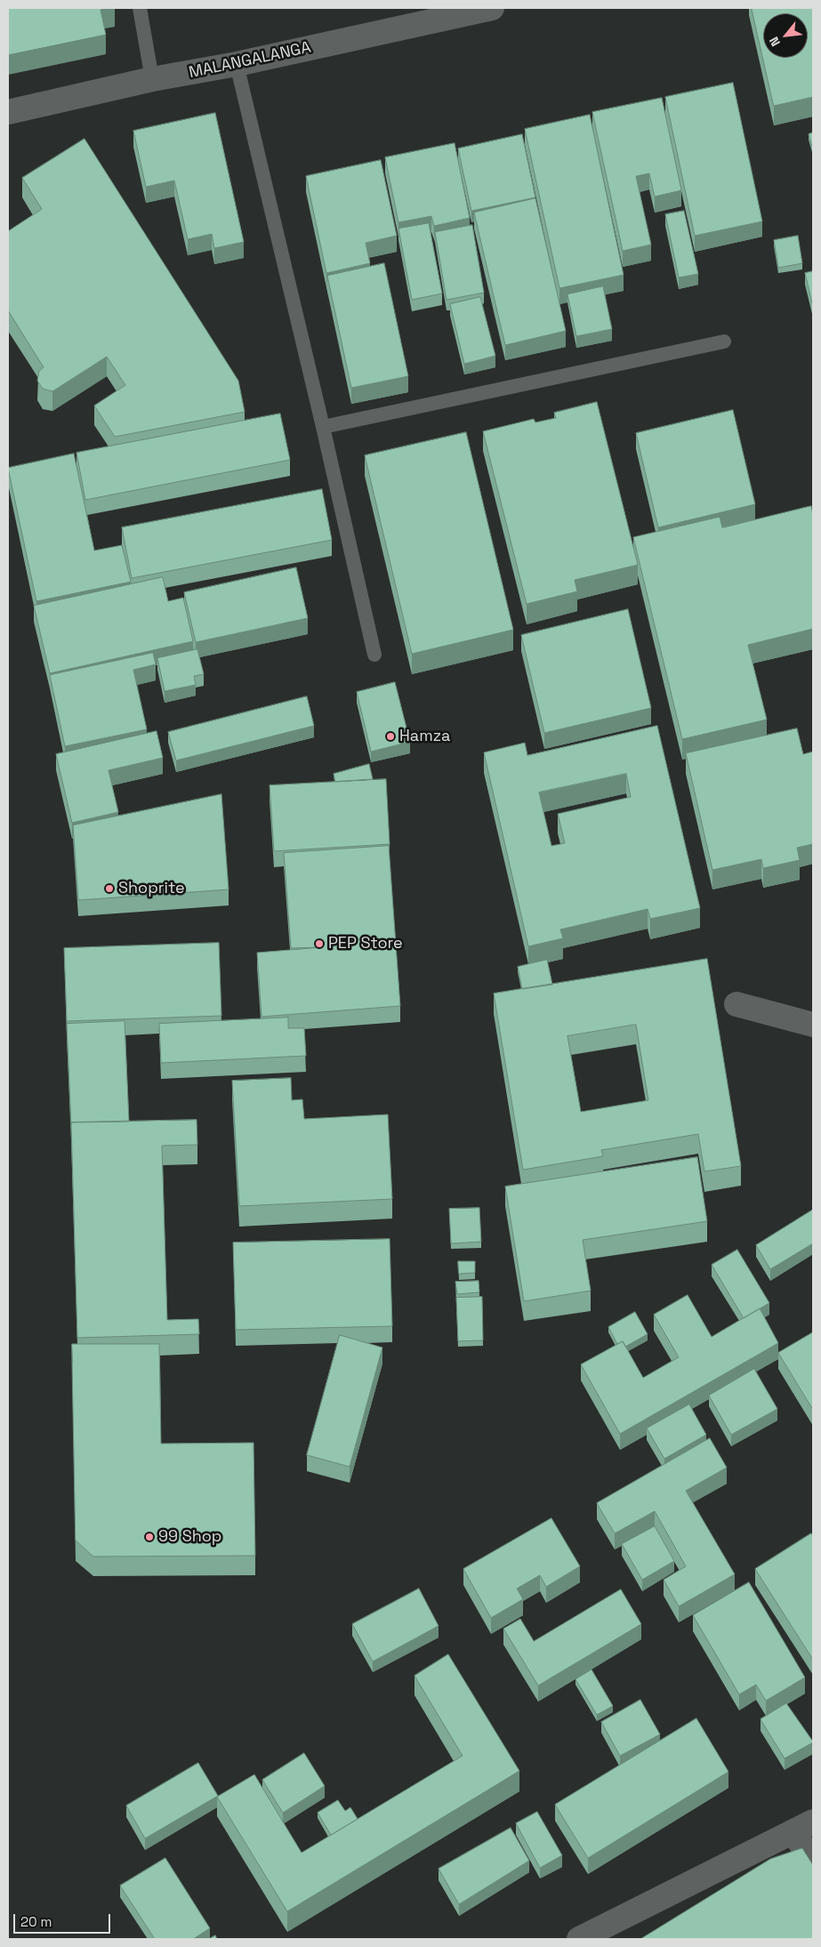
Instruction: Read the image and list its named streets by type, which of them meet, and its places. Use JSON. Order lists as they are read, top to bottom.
{
  "streets": {
    "street": ["MALANGALANGA"]
  },
  "places": [
    "Hamza",
    "Shoprite",
    "PEP Store",
    "99 Shop"
  ],
  "scale_bar": "20 m",
  "north": "bottom left"
}
